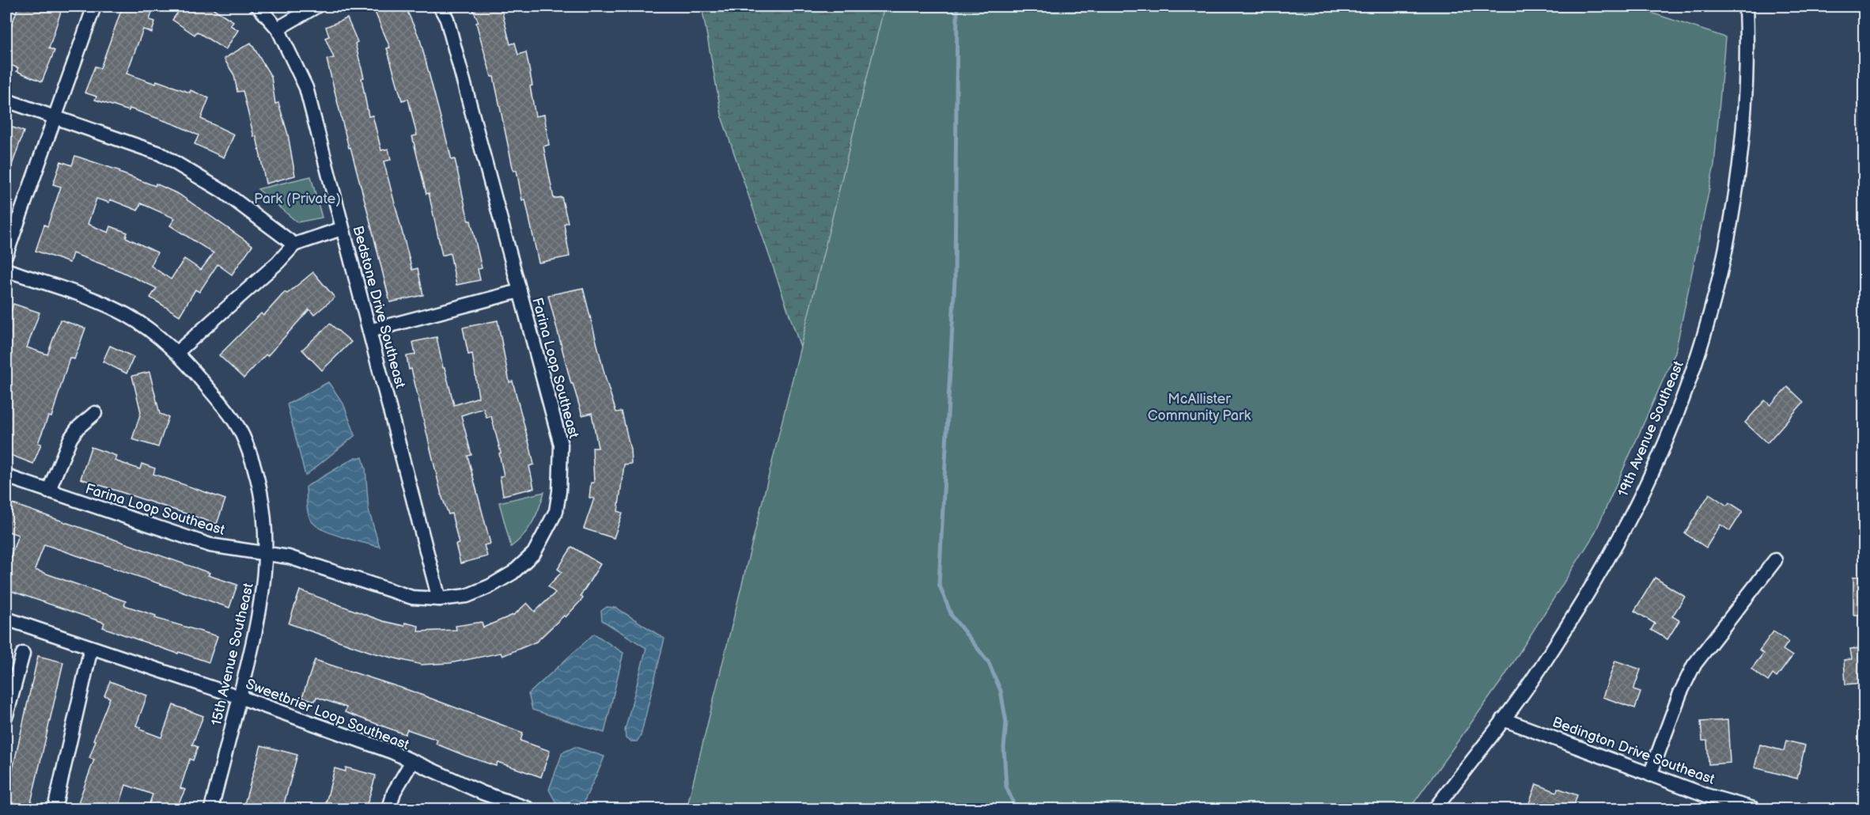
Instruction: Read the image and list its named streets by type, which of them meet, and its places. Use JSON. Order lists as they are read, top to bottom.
{
  "streets": {
    "street": [
      "Bedstone Drive Southeast",
      "Farina Loop Southeast",
      "19th Avenue Southeast",
      "15th Avenue Southeast",
      "Sweetbrier Loop Southeast",
      "Bedington Drive Southeast"
    ]
  },
  "crossings": [
    ["Bedstone Drive Southeast", "Farina Loop Southeast"],
    ["Farina Loop Southeast", "15th Avenue Southeast"],
    ["19th Avenue Southeast", "Bedington Drive Southeast"],
    ["15th Avenue Southeast", "Sweetbrier Loop Southeast"]
  ],
  "parks": ["Park (Private)", "McAllister Community Park"]
}
